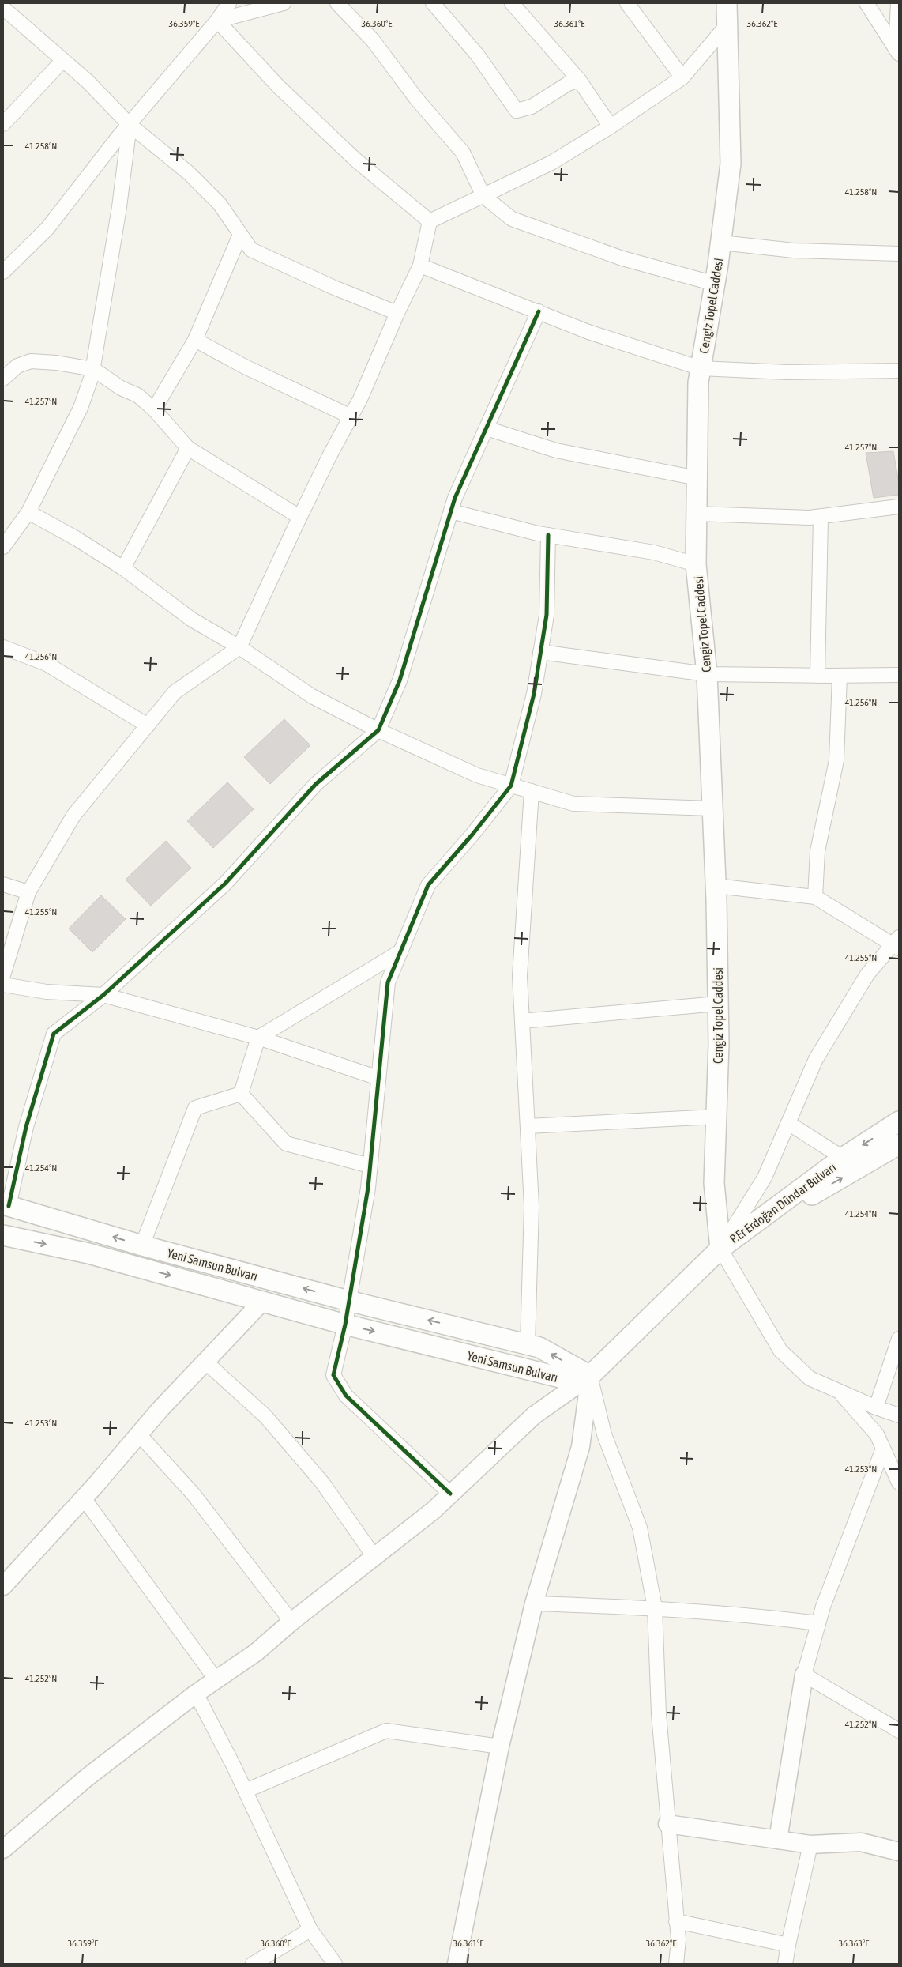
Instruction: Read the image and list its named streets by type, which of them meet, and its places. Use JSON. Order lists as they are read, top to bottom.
{
  "streets": {
    "main road": ["Cengiz Topel Caddesi", "P.Er Erdoğan Dündar Bulvarı", "Yeni Samsun Bulvarı"]
  },
  "crossings": [
    ["Cengiz Topel Caddesi", "P.Er Erdoğan Dündar Bulvarı"]
  ],
  "coordinates": [
    "36.359°E",
    "36.360°E",
    "36.361°E",
    "36.362°E",
    "41.258°N",
    "41.257°N",
    "41.256°N",
    "41.255°N",
    "41.254°N",
    "41.253°N",
    "41.252°N",
    "36.363°E"
  ]
}
